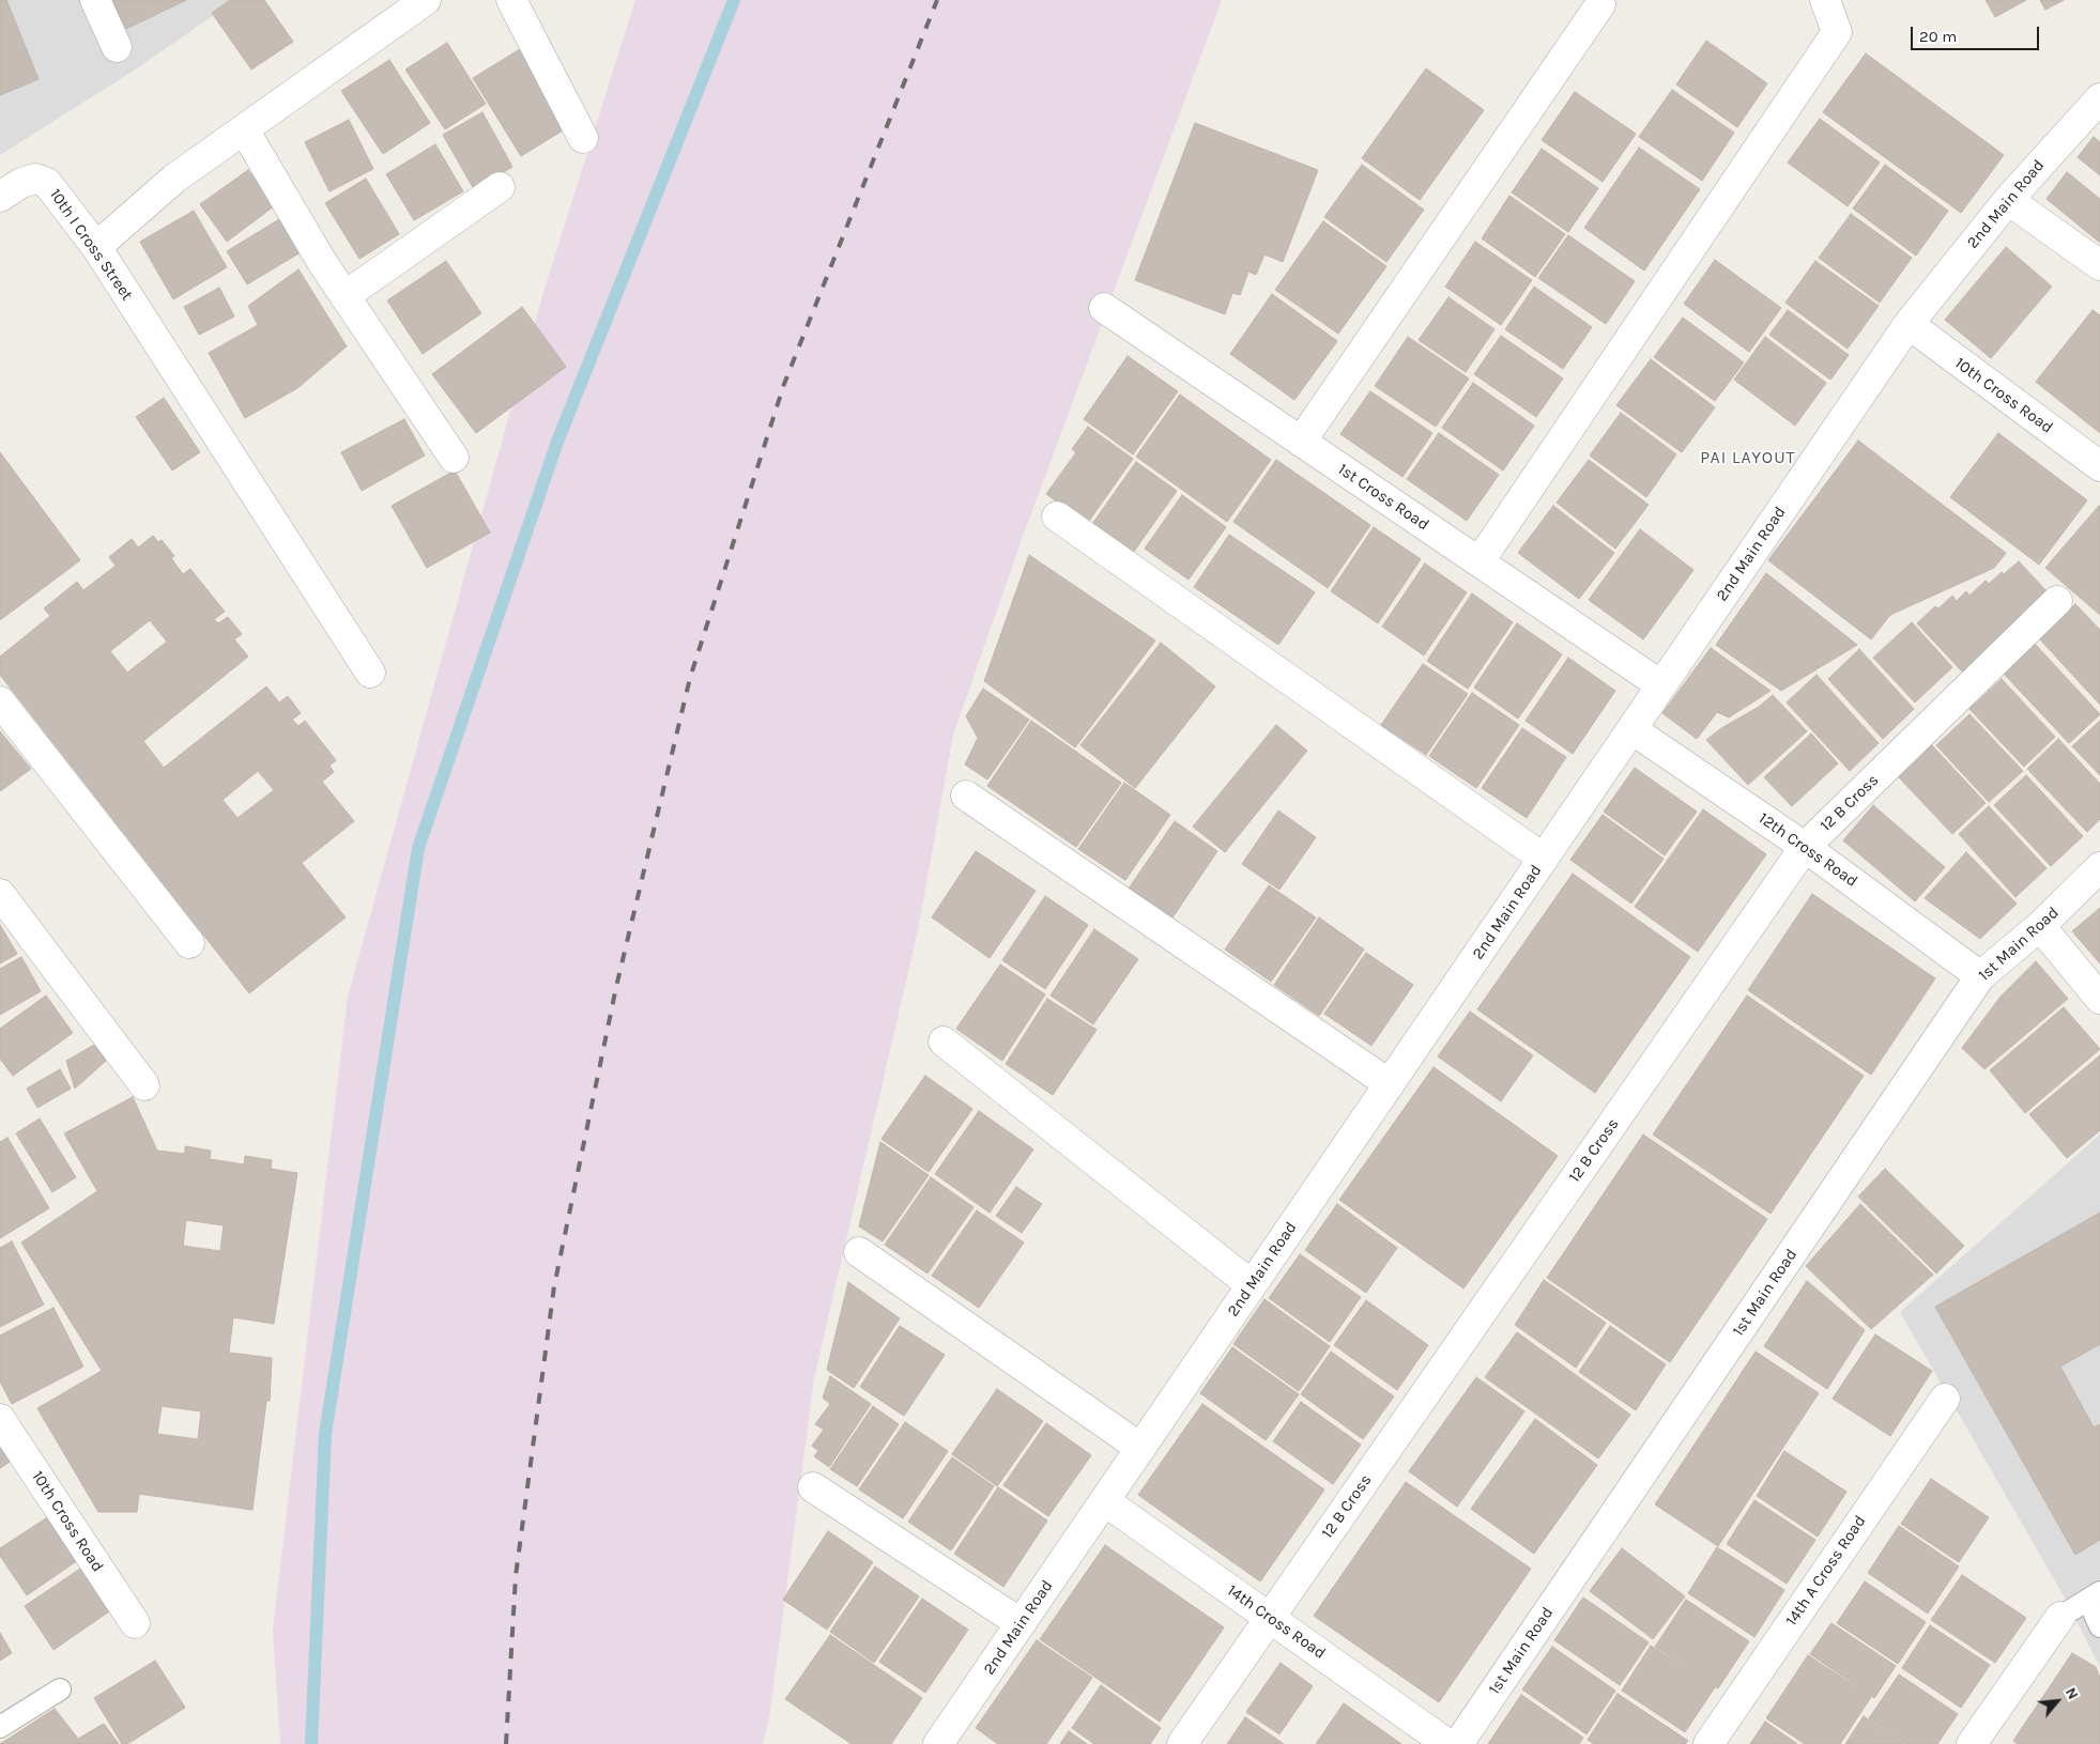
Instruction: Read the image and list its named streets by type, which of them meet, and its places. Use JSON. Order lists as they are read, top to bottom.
{
  "streets": {
    "street": [
      "2nd Main Road",
      "10th I Cross Street",
      "10th Cross Road",
      "1st Cross Road",
      "12 B Cross",
      "12th Cross Road",
      "1st Main Road",
      "14th A Cross Road",
      "14th Cross Road"
    ]
  },
  "crossings": [
    ["2nd Main Road", "10th Cross Road"],
    ["2nd Main Road", "1st Cross Road"],
    ["2nd Main Road", "12th Cross Road"],
    ["2nd Main Road", "14th Cross Road"],
    ["12 B Cross", "12th Cross Road"],
    ["12 B Cross", "14th Cross Road"],
    ["12th Cross Road", "1st Main Road"]
  ],
  "districts": ["PAI LAYOUT"],
  "scale_bar": "20 m",
  "north": "top right"
}
